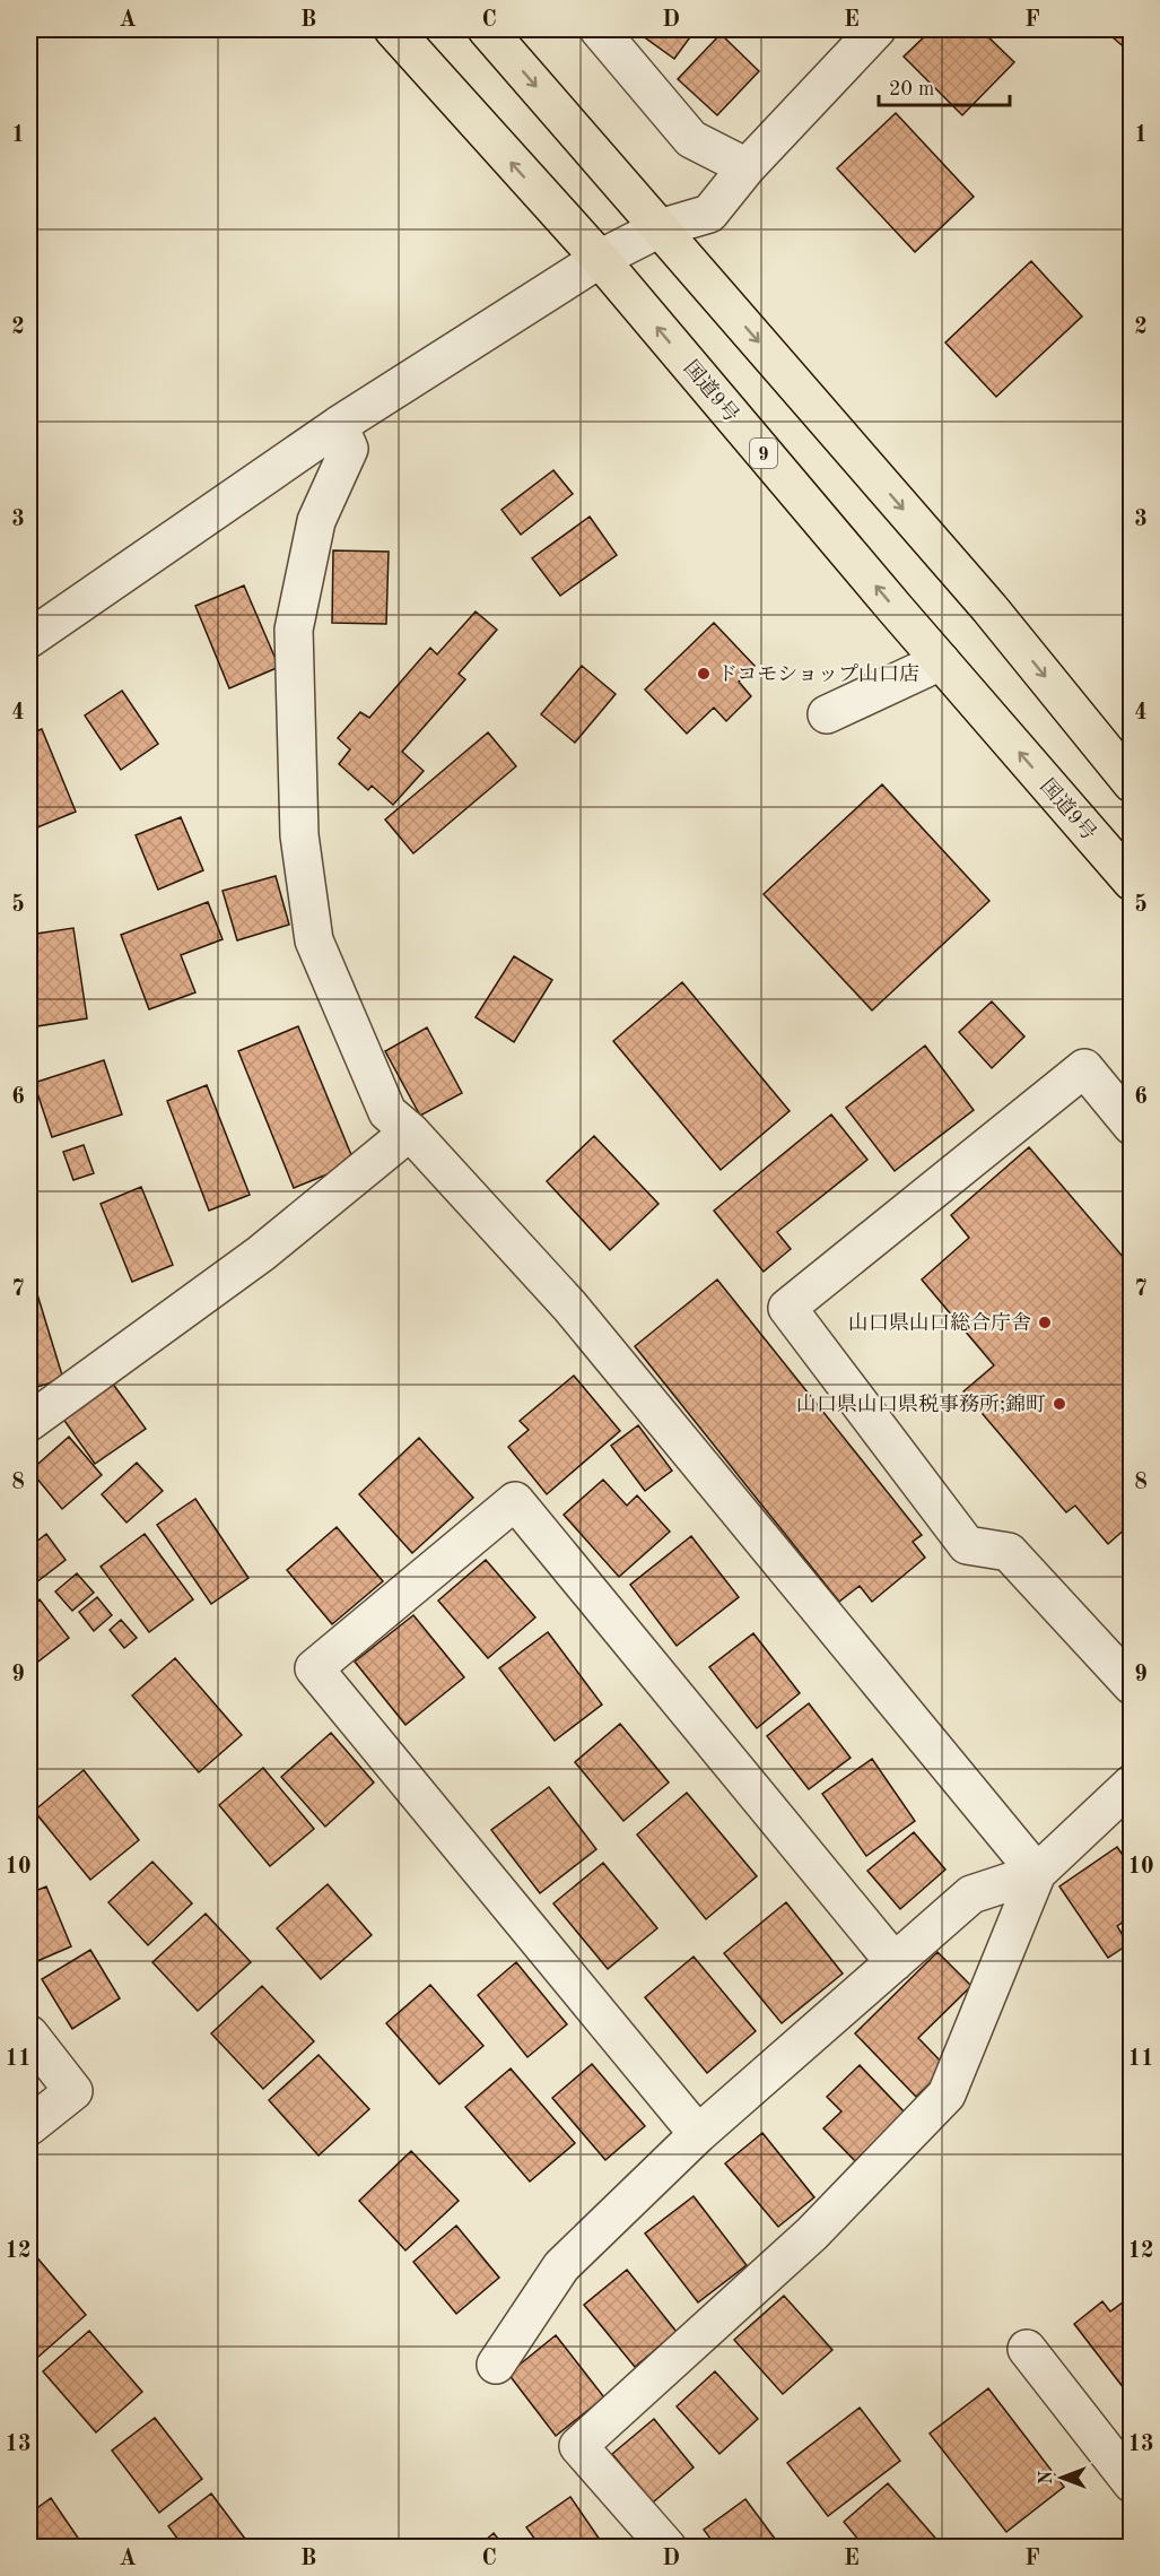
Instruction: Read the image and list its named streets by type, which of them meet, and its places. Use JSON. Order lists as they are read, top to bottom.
{
  "streets": {
    "highway": ["国道9号", "9"]
  },
  "places": ["ドコモショップ山口店", "山口県山口総合庁舎", "山口県山口県税事務所;錦町"],
  "scale_bar": "20 m",
  "north": "left",
  "grid": {
    "columns": [
      "A",
      "B",
      "C",
      "D",
      "E",
      "F"
    ],
    "rows": [
      "1",
      "2",
      "3",
      "4",
      "5",
      "6",
      "7",
      "8",
      "9",
      "10",
      "11",
      "12",
      "13"
    ]
  }
}
